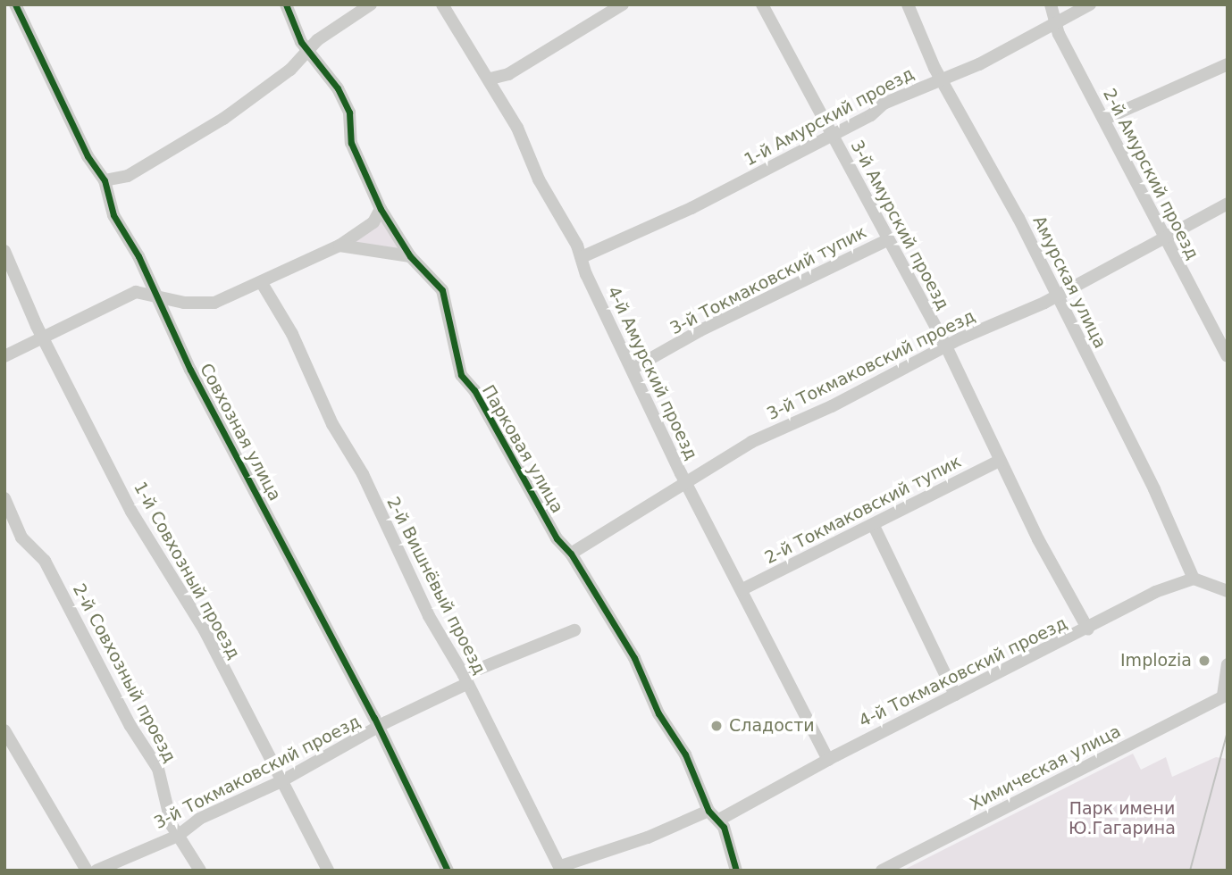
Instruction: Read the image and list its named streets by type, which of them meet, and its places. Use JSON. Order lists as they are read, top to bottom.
{
  "streets": {
    "street": [
      "1-й Амурский проезд",
      "2-й Амурский проезд",
      "3-й Амурский проезд",
      "3-й Токмаковский тупик",
      "Амурская улица",
      "3-й Токмаковский проезд",
      "4-й Амурский проезд",
      "Совхозная улица",
      "Парковая улица",
      "2-й Токмаковский тупик",
      "1-й Совхозный проезд",
      "2-й Вишнёвый проезд",
      "4-й Токмаковский проезд",
      "2-й Совхозный проезд",
      "Химическая улица"
    ]
  },
  "crossings": [
    ["1-й Амурский проезд", "2-й Амурский проезд"],
    ["1-й Амурский проезд", "3-й Амурский проезд"],
    ["1-й Амурский проезд", "Амурская улица"],
    ["1-й Амурский проезд", "4-й Амурский проезд"],
    ["2-й Амурский проезд", "3-й Токмаковский проезд"],
    ["3-й Амурский проезд", "3-й Токмаковский тупик"],
    ["3-й Амурский проезд", "3-й Токмаковский проезд"],
    ["3-й Амурский проезд", "2-й Токмаковский тупик"],
    ["3-й Амурский проезд", "4-й Токмаковский проезд"],
    ["3-й Токмаковский тупик", "4-й Амурский проезд"],
    ["Амурская улица", "3-й Токмаковский проезд"],
    ["Амурская улица", "4-й Токмаковский проезд"],
    ["3-й Токмаковский проезд", "4-й Амурский проезд"],
    ["3-й Токмаковский проезд", "Совхозная улица"],
    ["3-й Токмаковский проезд", "Парковая улица"],
    ["3-й Токмаковский проезд", "1-й Совхозный проезд"],
    ["3-й Токмаковский проезд", "2-й Вишнёвый проезд"],
    ["3-й Токмаковский проезд", "2-й Совхозный проезд"],
    ["4-й Амурский проезд", "2-й Токмаковский тупик"],
    ["4-й Амурский проезд", "4-й Токмаковский проезд"]
  ],
  "parks": ["Парк имени Ю.Гагарина"],
  "places": ["Implozia", "Сладости"]
}
